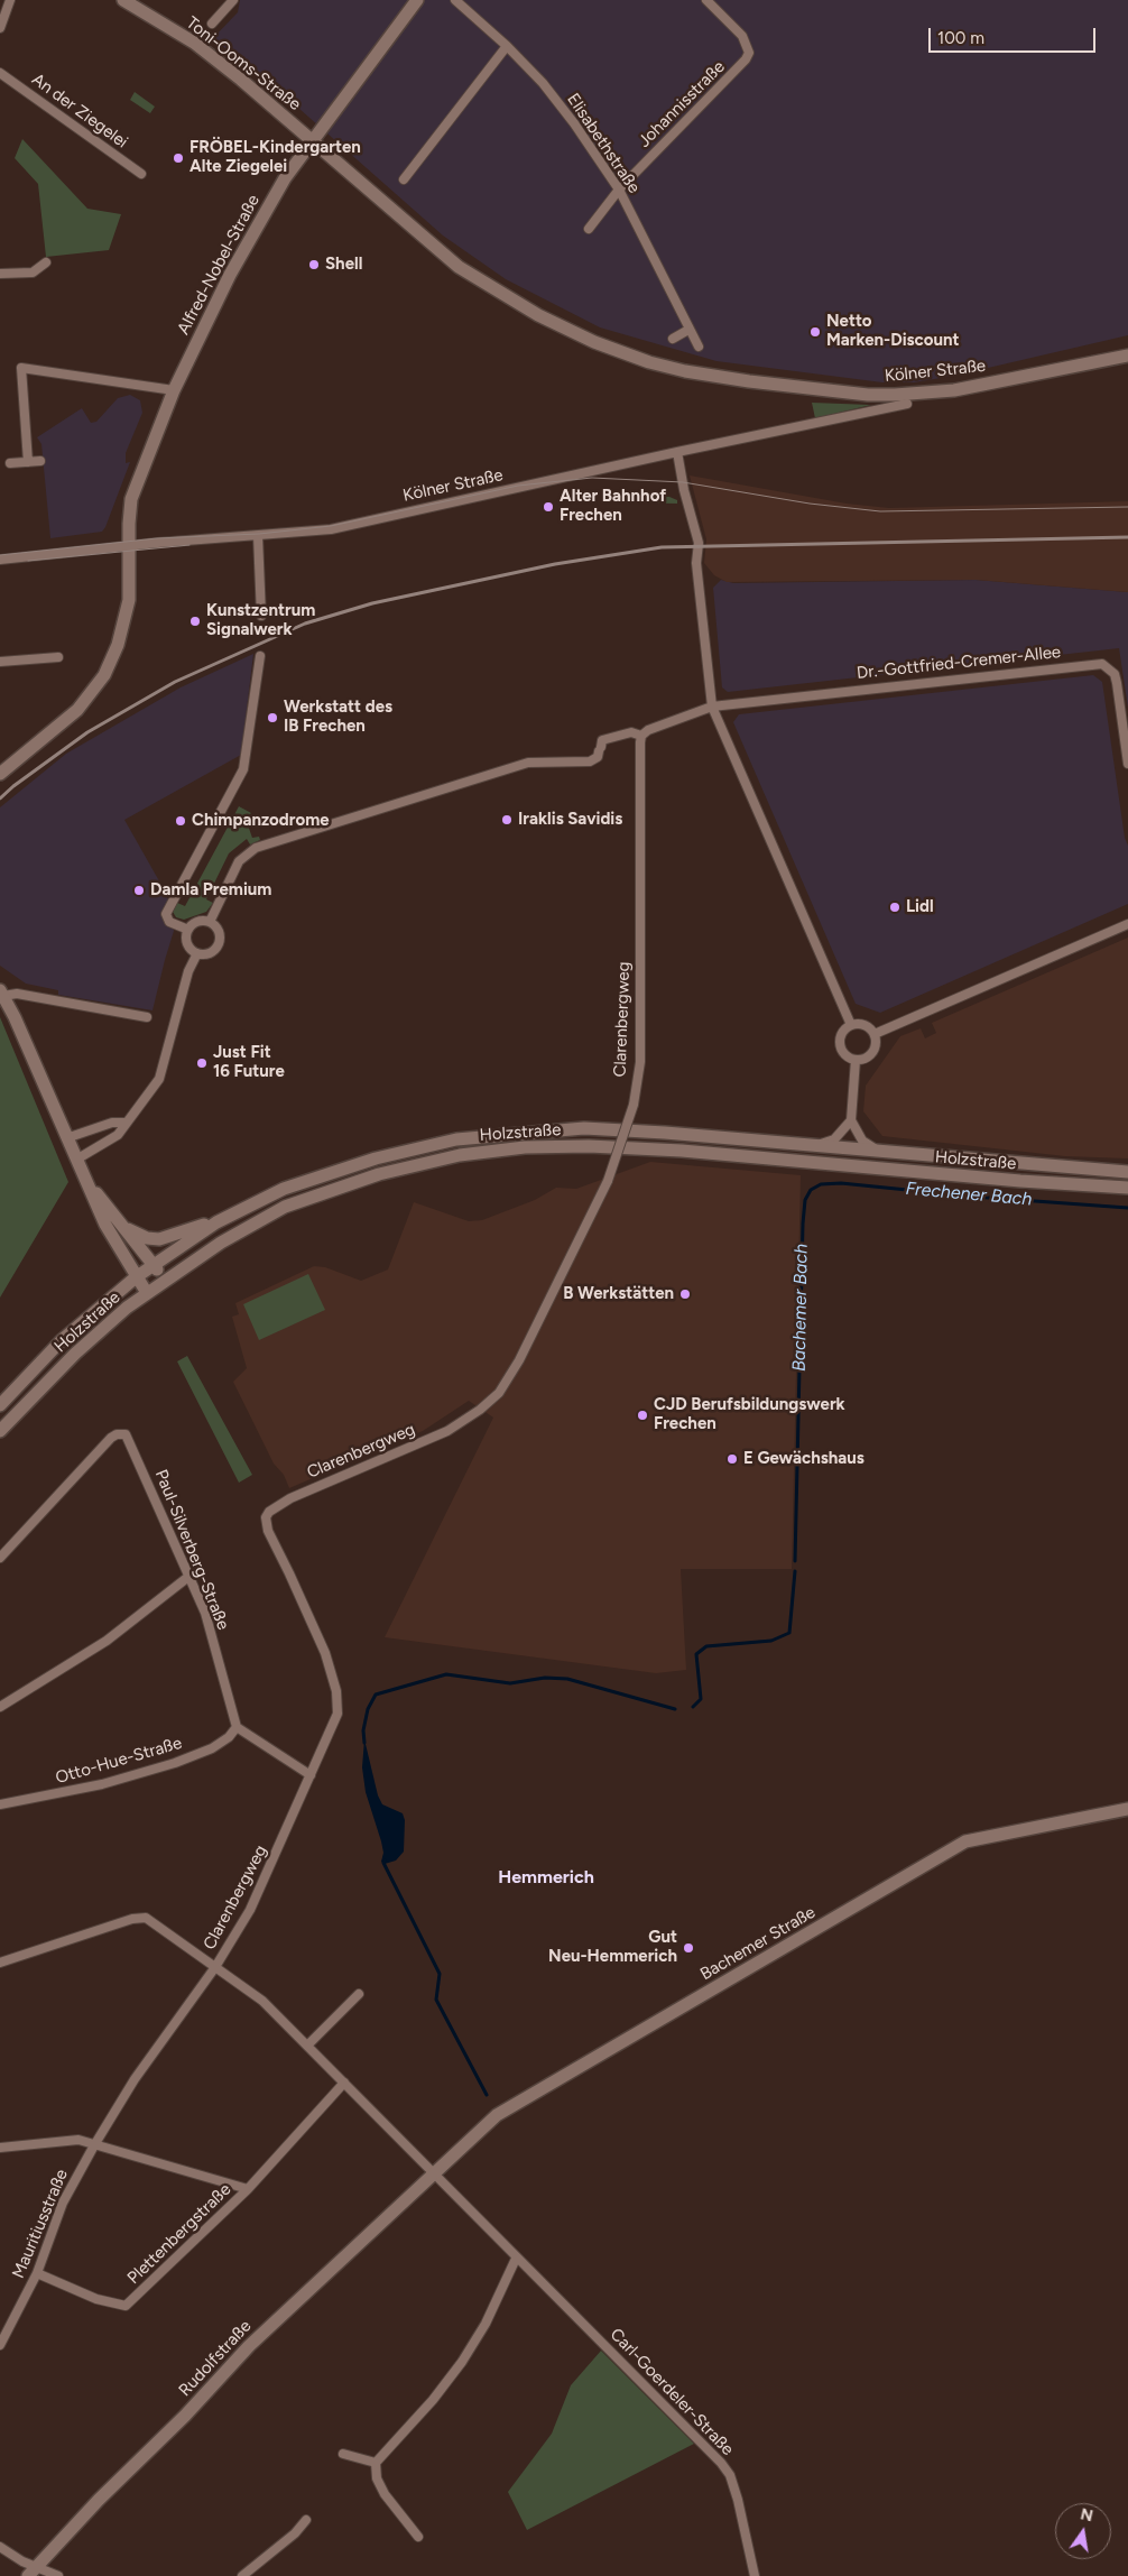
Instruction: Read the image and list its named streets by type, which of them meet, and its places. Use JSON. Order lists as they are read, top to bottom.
{
  "streets": {
    "main road": [
      "Toni-Ooms-Straße",
      "Alfred-Nobel-Straße",
      "Kölner Straße",
      "Holzstraße",
      "Bachemer Straße",
      "Rudolfstraße"
    ],
    "street": [
      "Johannisstraße",
      "An der Ziegelei",
      "Elisabethstraße",
      "Dr.-Gottfried-Cremer-Allee",
      "Clarenbergweg",
      "Paul-Silverberg-Straße",
      "Otto-Hue-Straße",
      "Mauritiusstraße",
      "Plettenbergstraße",
      "Carl-Goerdeler-Straße"
    ]
  },
  "crossings": [
    ["Toni-Ooms-Straße", "Alfred-Nobel-Straße"],
    ["Toni-Ooms-Straße", "Kölner Straße"],
    ["Johannisstraße", "Elisabethstraße"],
    ["Alfred-Nobel-Straße", "Kölner Straße"],
    ["Dr.-Gottfried-Cremer-Allee", "Clarenbergweg"],
    ["Clarenbergweg", "Mauritiusstraße"],
    ["Clarenbergweg", "Carl-Goerdeler-Straße"],
    ["Paul-Silverberg-Straße", "Otto-Hue-Straße"],
    ["Bachemer Straße", "Rudolfstraße"],
    ["Bachemer Straße", "Carl-Goerdeler-Straße"],
    ["Mauritiusstraße", "Plettenbergstraße"],
    ["Rudolfstraße", "Carl-Goerdeler-Straße"]
  ],
  "districts": ["Hemmerich"],
  "water": ["Frechener Bach", "Bachemer Bach"],
  "places": [
    "FRÖBEL-Kindergarten Alte Ziegelei",
    "Shell",
    "Netto Marken-Discount",
    "Alter Bahnhof Frechen",
    "Kunstzentrum Signalwerk",
    "Werkstatt des IB Frechen",
    "Iraklis Savidis",
    "Chimpanzodrome",
    "Damla Premium",
    "Lidl",
    "Just Fit 16 Future",
    "B Werkstätten",
    "CJD Berufsbildungswerk Frechen",
    "E Gewächshaus",
    "Gut Neu-Hemmerich"
  ],
  "scale_bar": "100 m",
  "north": "top"
}
